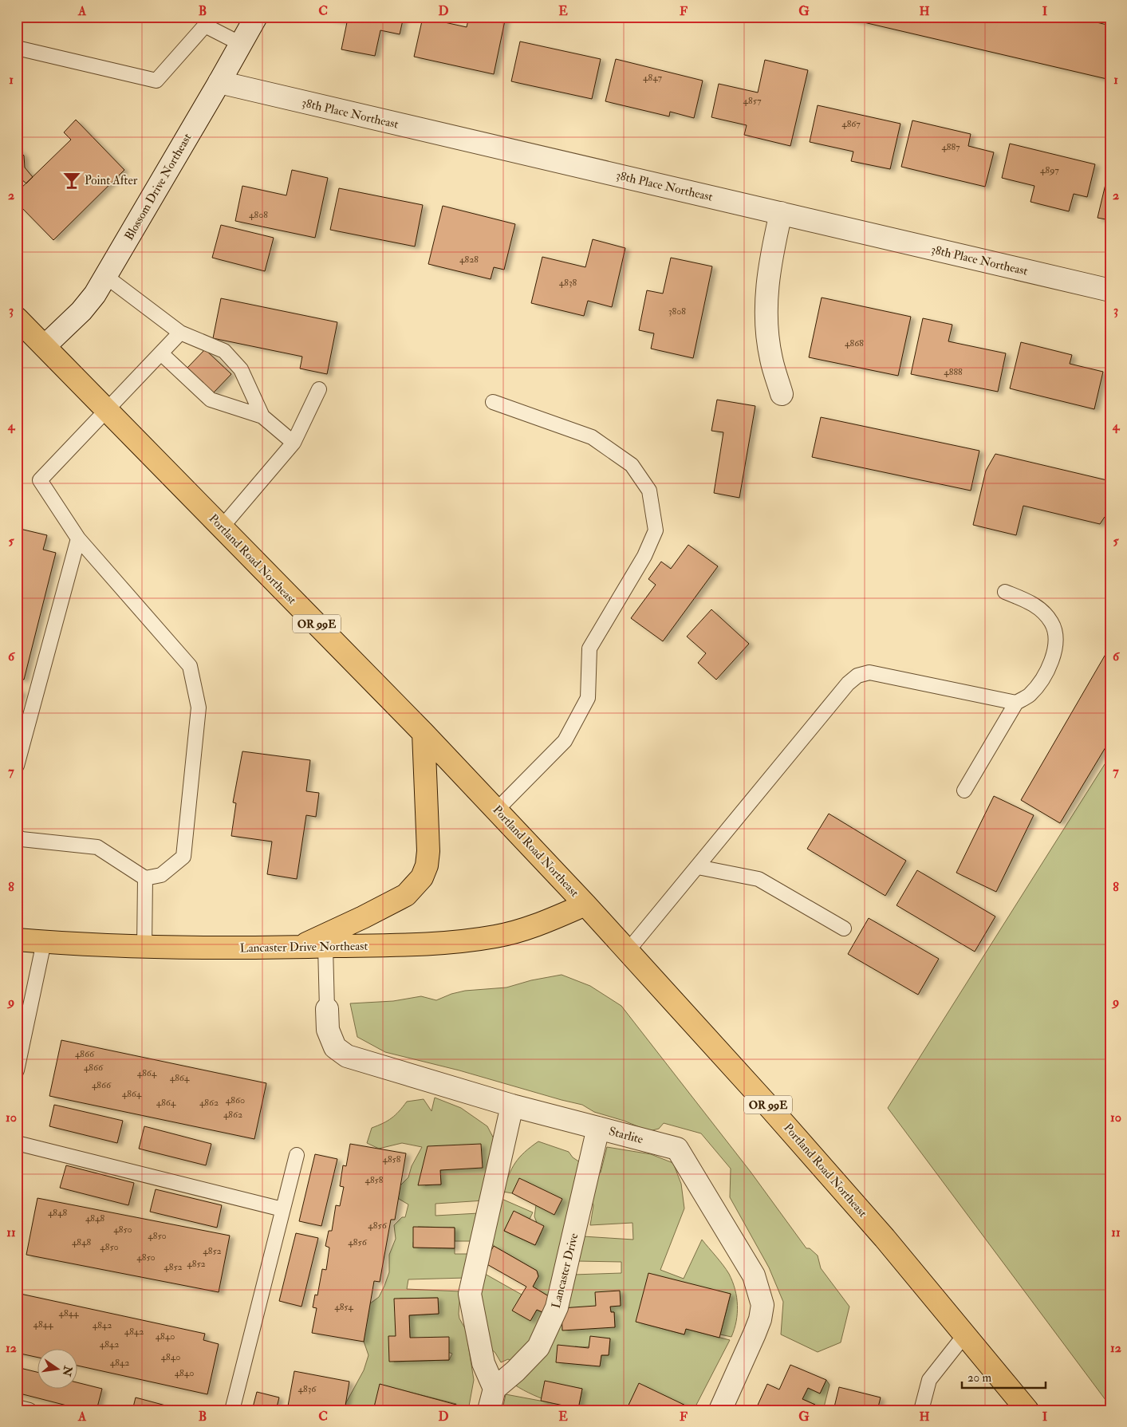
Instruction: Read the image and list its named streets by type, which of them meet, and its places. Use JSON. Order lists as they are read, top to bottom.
{
  "streets": {
    "main road": ["Portland Road Northeast", "OR 99E", "Lancaster Drive Northeast"],
    "street": [
      "38th Place Northeast",
      "Blossom Drive Northeast",
      "Starlite",
      "Lancaster Drive"
    ]
  },
  "crossings": [
    ["38th Place Northeast", "Blossom Drive Northeast"],
    ["Blossom Drive Northeast", "Portland Road Northeast"],
    ["Portland Road Northeast", "Lancaster Drive Northeast"],
    ["Starlite", "Lancaster Drive"]
  ],
  "places": {
    "bar": ["Point After"]
  },
  "house_numbers": [
    "4847",
    "4857",
    "4867",
    "4887",
    "4897",
    "4808",
    "4828",
    "4838",
    "3808",
    "4868",
    "4888",
    "4866",
    "4866",
    "4864",
    "4864",
    "4866",
    "4864",
    "4860",
    "4864",
    "4862",
    "4862",
    "4858",
    "4858",
    "4848",
    "4848",
    "4856",
    "4850",
    "4850",
    "4848",
    "4856",
    "4850",
    "4852",
    "4850",
    "4852",
    "4852",
    "4854",
    "4844",
    "4844",
    "4842",
    "4842",
    "4840",
    "4842",
    "4840",
    "4842",
    "4840",
    "4836"
  ],
  "scale_bar": "20 m",
  "north": "right",
  "grid": {
    "columns": [
      "A",
      "B",
      "C",
      "D",
      "E",
      "F",
      "G",
      "H",
      "I"
    ],
    "rows": [
      "1",
      "2",
      "3",
      "4",
      "5",
      "6",
      "7",
      "8",
      "9",
      "10",
      "11",
      "12"
    ]
  }
}
